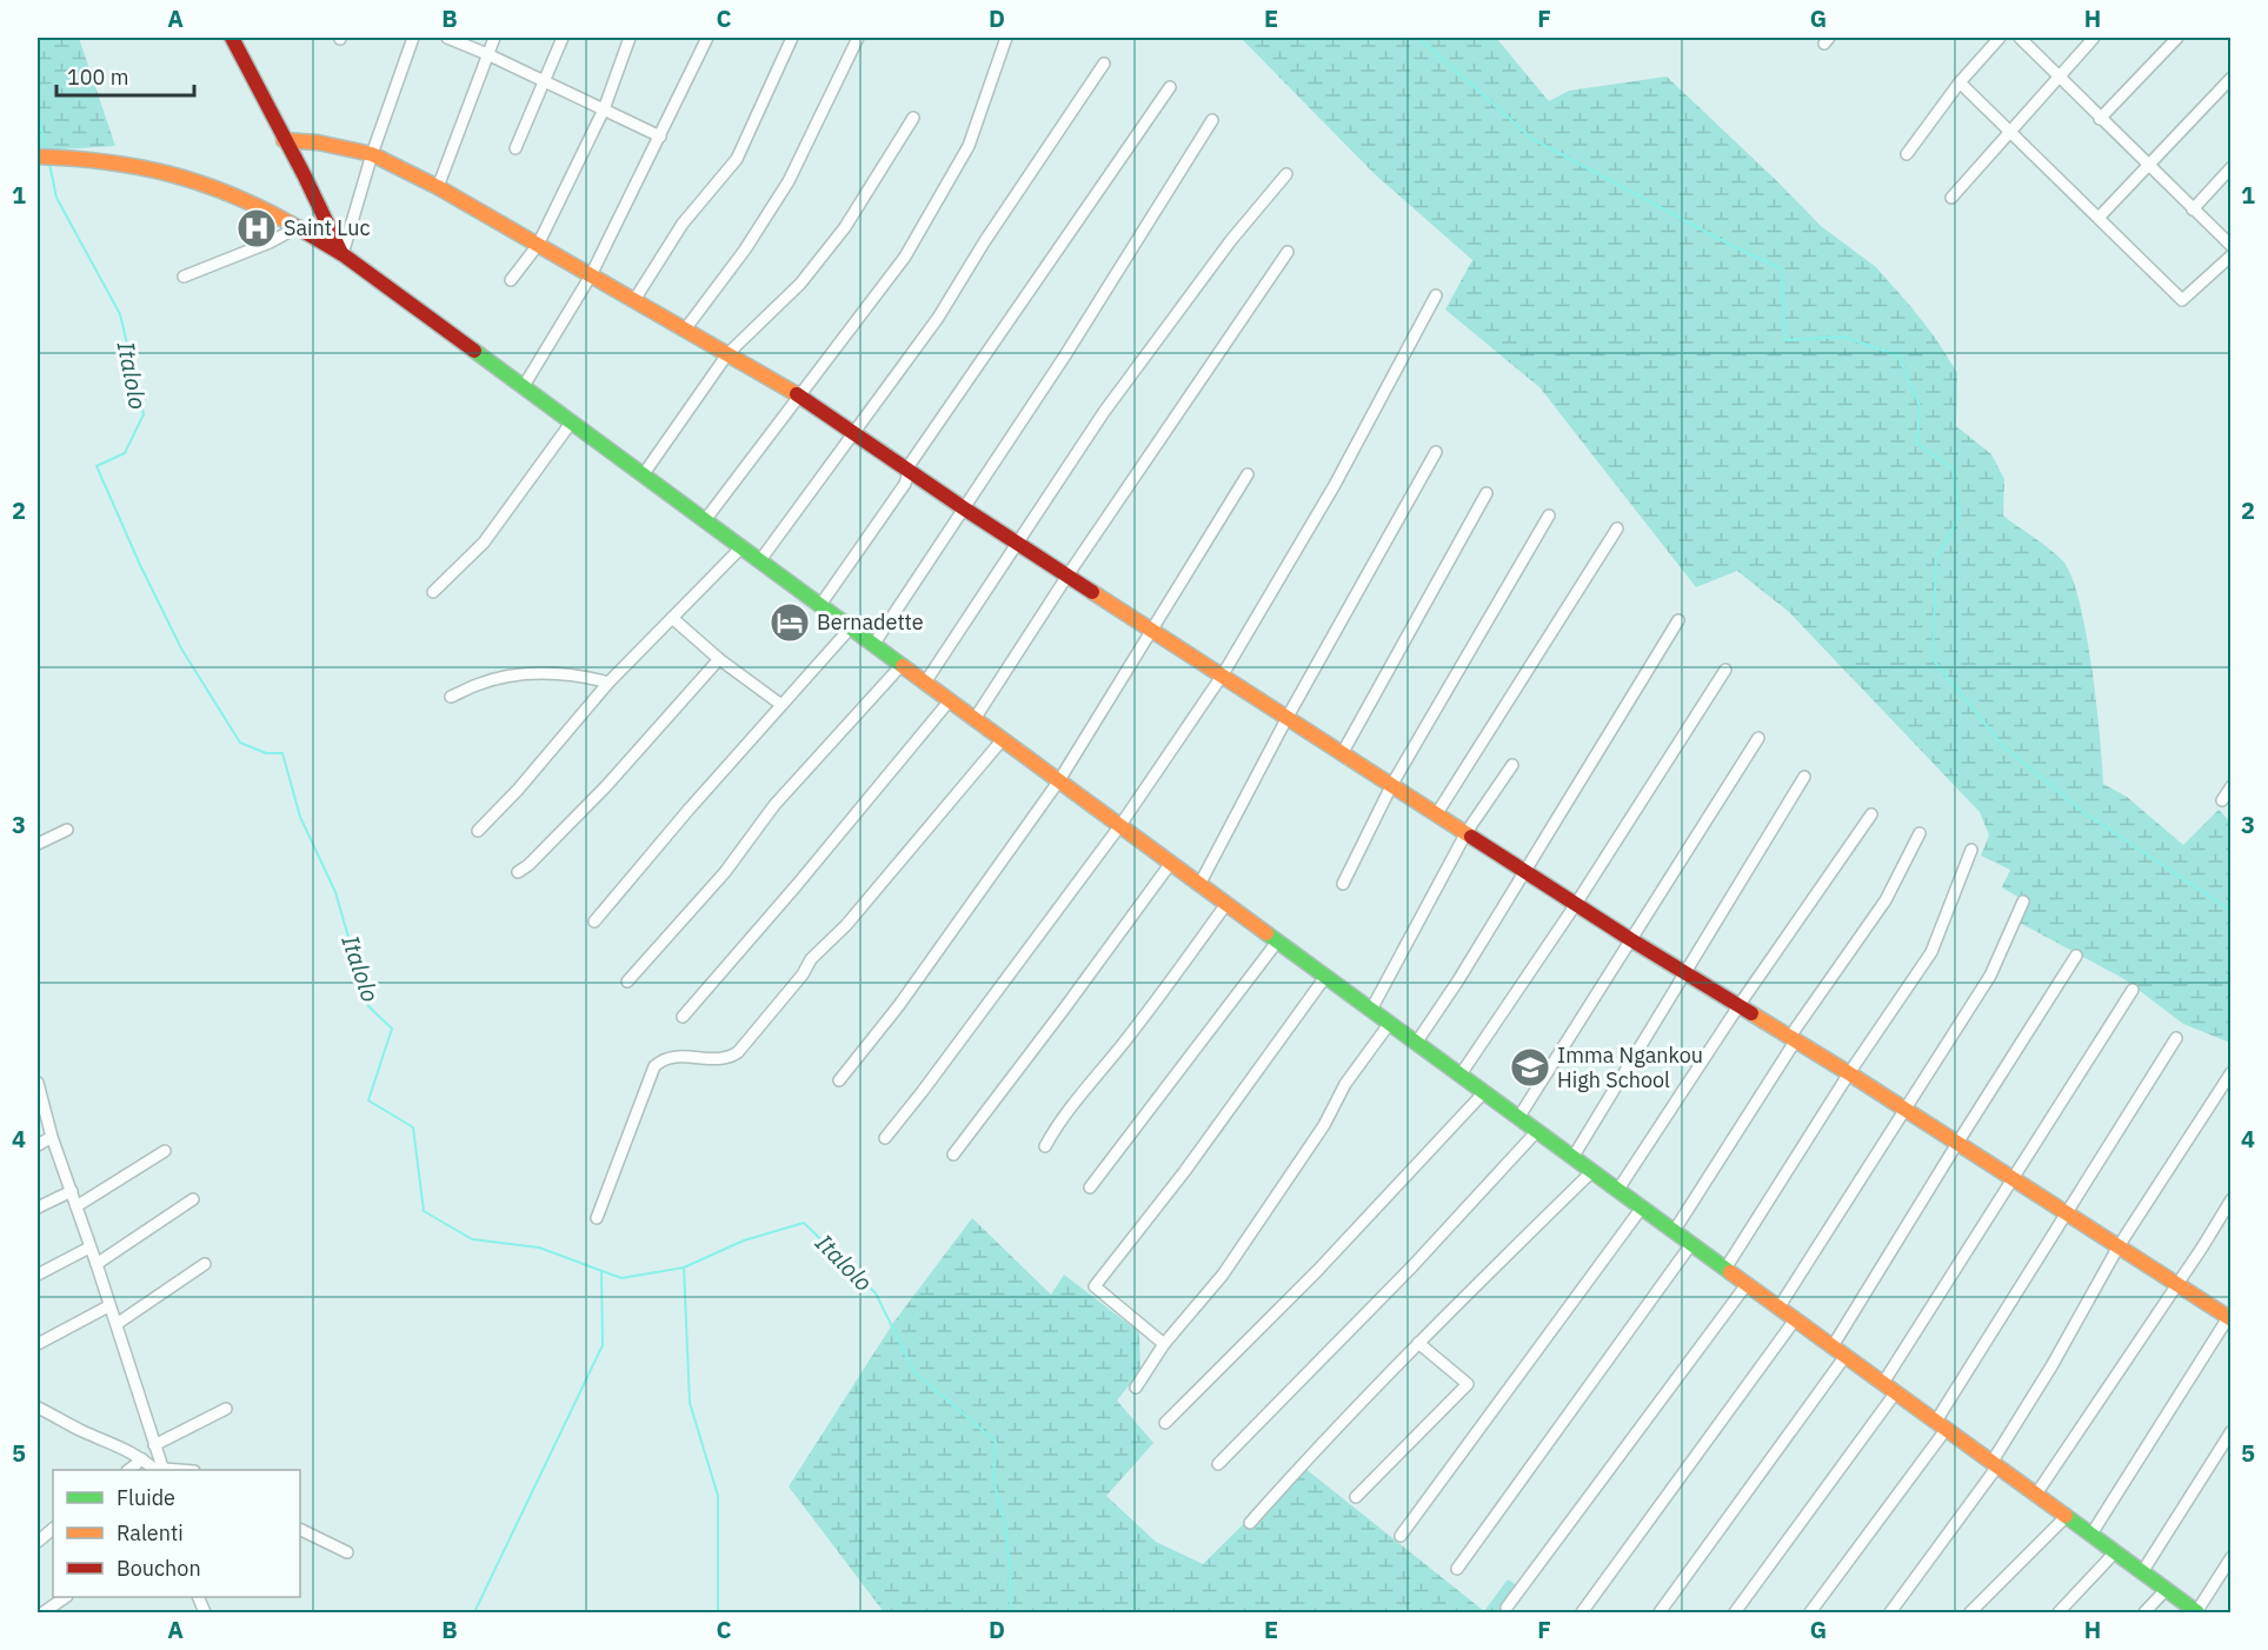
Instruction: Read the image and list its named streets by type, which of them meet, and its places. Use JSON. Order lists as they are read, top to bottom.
{
  "water": ["Italolo"],
  "places": {
    "hospital": ["Saint Luc"],
    "hotel": ["Bernadette"],
    "school or university": ["Imma Ngankou High School"]
  },
  "legend": ["Fluide", "Ralenti", "Bouchon"],
  "scale_bar": "100 m",
  "grid": {
    "columns": [
      "A",
      "B",
      "C",
      "D",
      "E",
      "F",
      "G",
      "H"
    ],
    "rows": [
      "1",
      "2",
      "3",
      "4",
      "5"
    ]
  }
}
